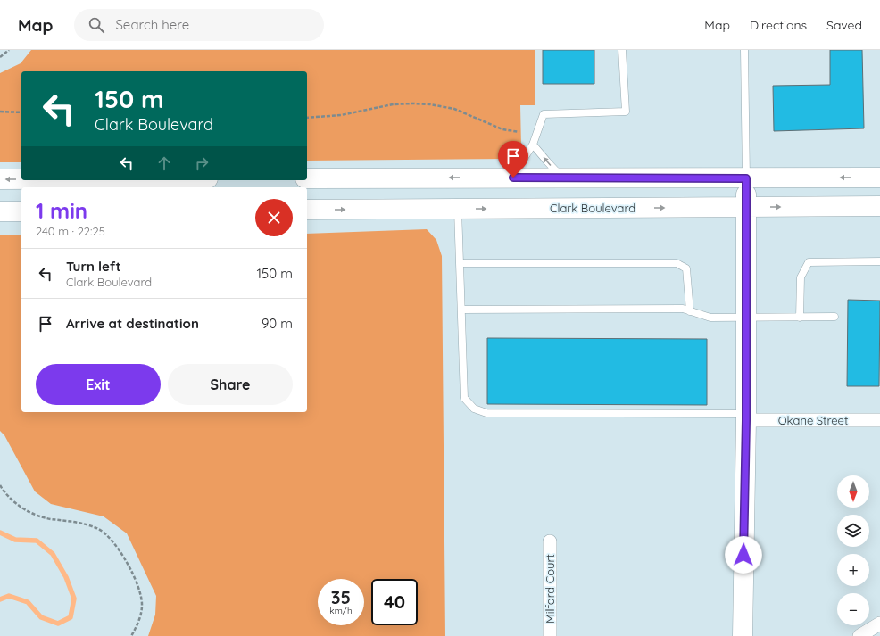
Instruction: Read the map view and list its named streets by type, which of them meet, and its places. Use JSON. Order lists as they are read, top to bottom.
{
  "streets": {
    "main road": ["Clark Boulevard"],
    "street": ["Okane Street", "Milford Court"]
  },
  "north": "bottom",
  "page": {
    "header": "Map",
    "search": "Search here",
    "nav": ["Map", "Directions", "Saved"],
    "turn": ["150 m", "Clark Boulevard"],
    "heading": ["1 min", "240 m · 22:25"],
    "list": [
      {
        "name": "Turn left",
        "note": "Clark Boulevard",
        "value": "150 m"
      },
      {
        "name": "Arrive at destination",
        "value": "90 m"
      }
    ],
    "buttons": ["Exit", "Share"],
    "map_buttons": ["+", "−"],
    "speed": "35 km/h",
    "limit": "40"
  }
}
